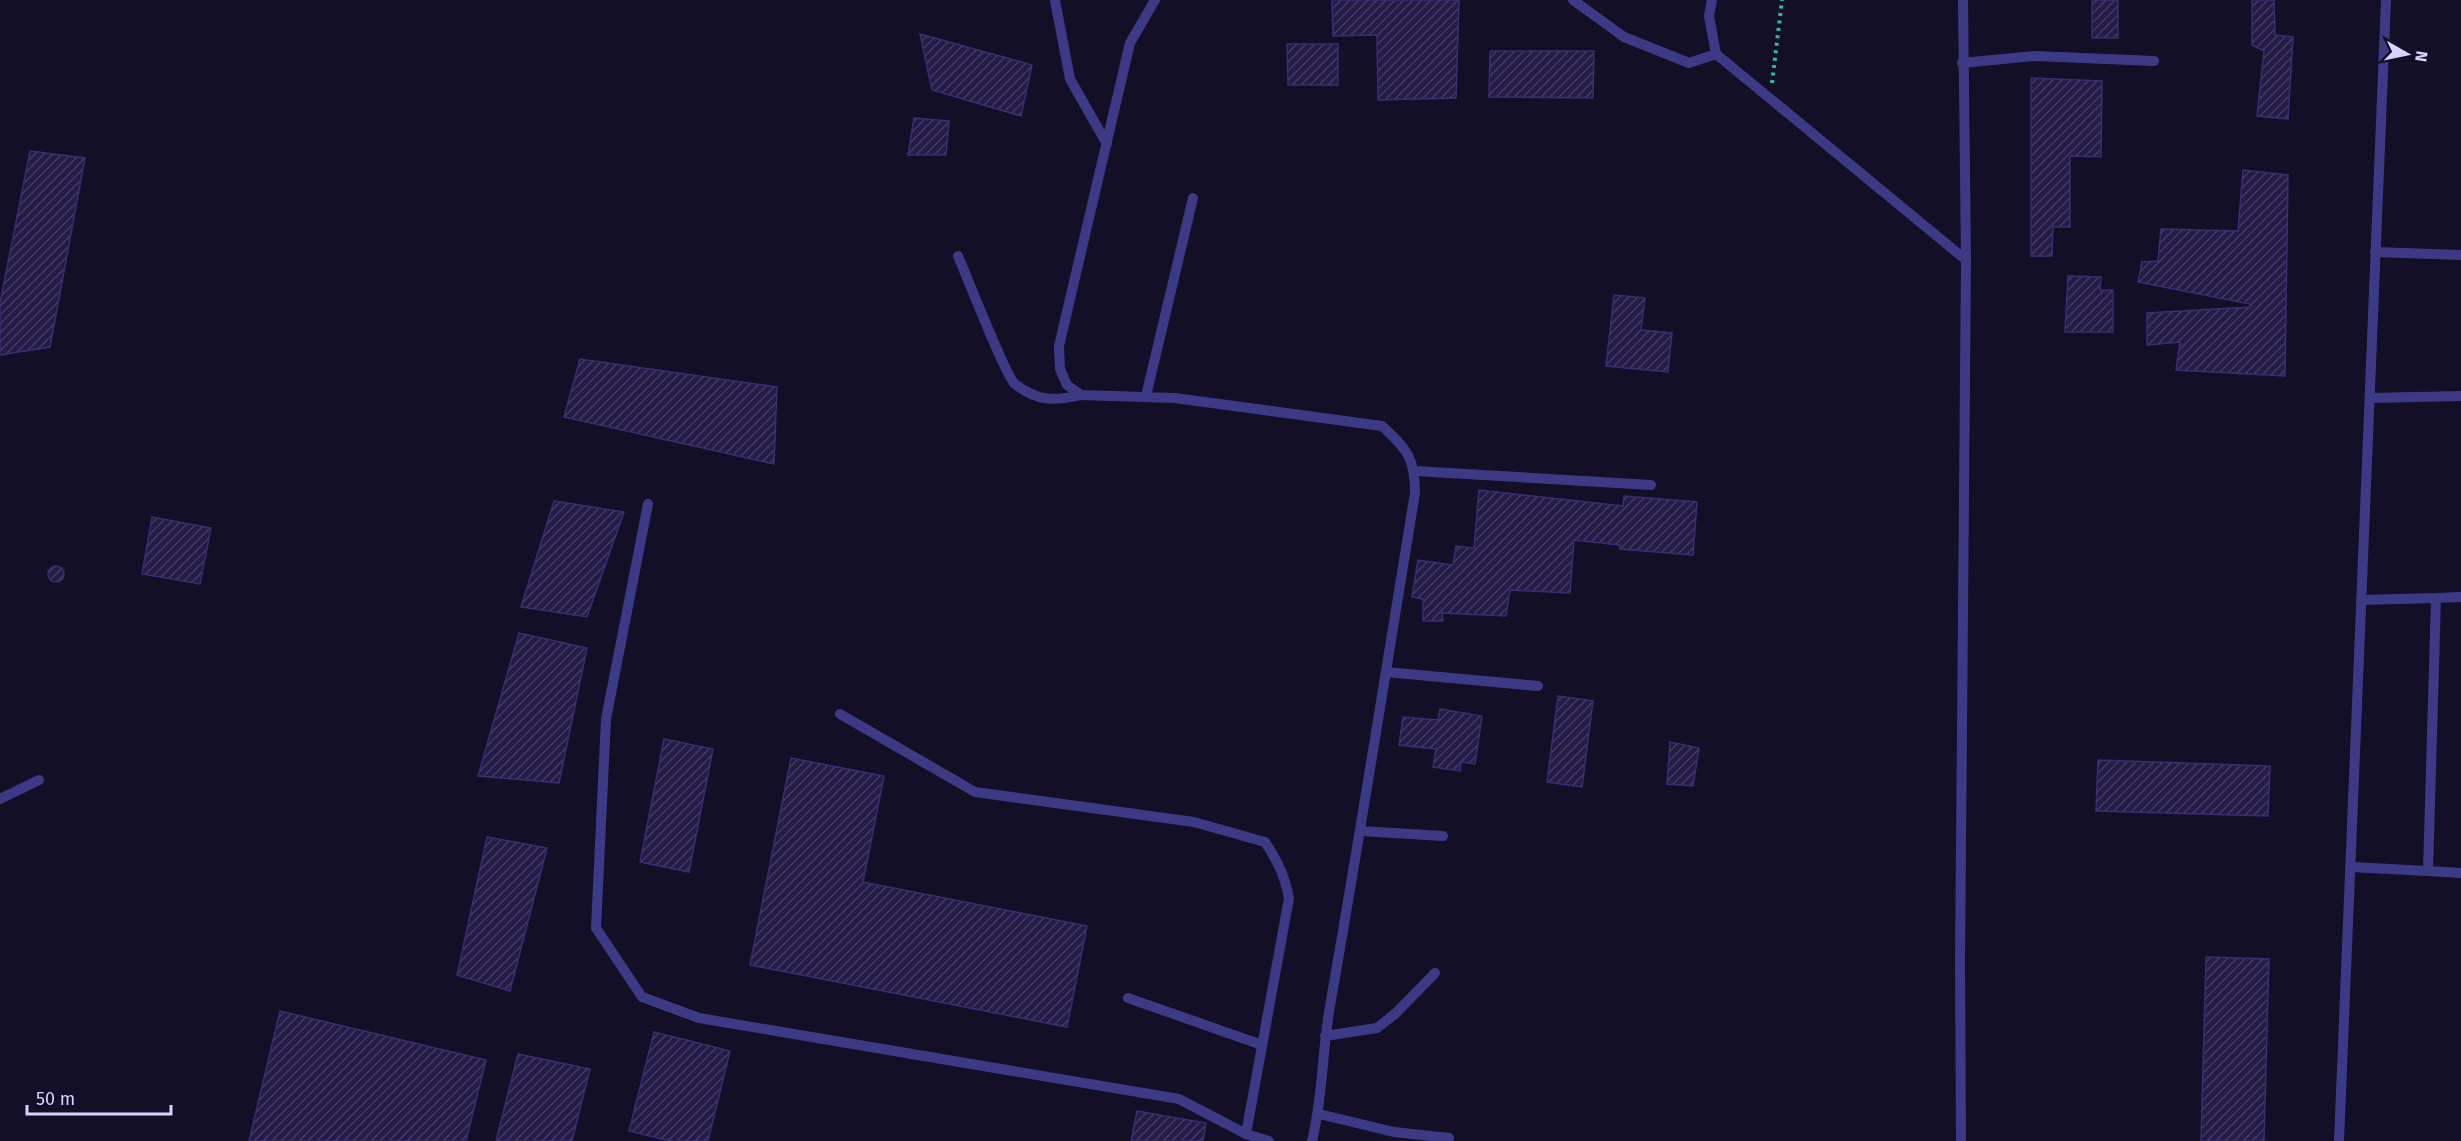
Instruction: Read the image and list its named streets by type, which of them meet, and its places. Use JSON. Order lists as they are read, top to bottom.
{
  "scale_bar": "50 m",
  "north": "right"
}
